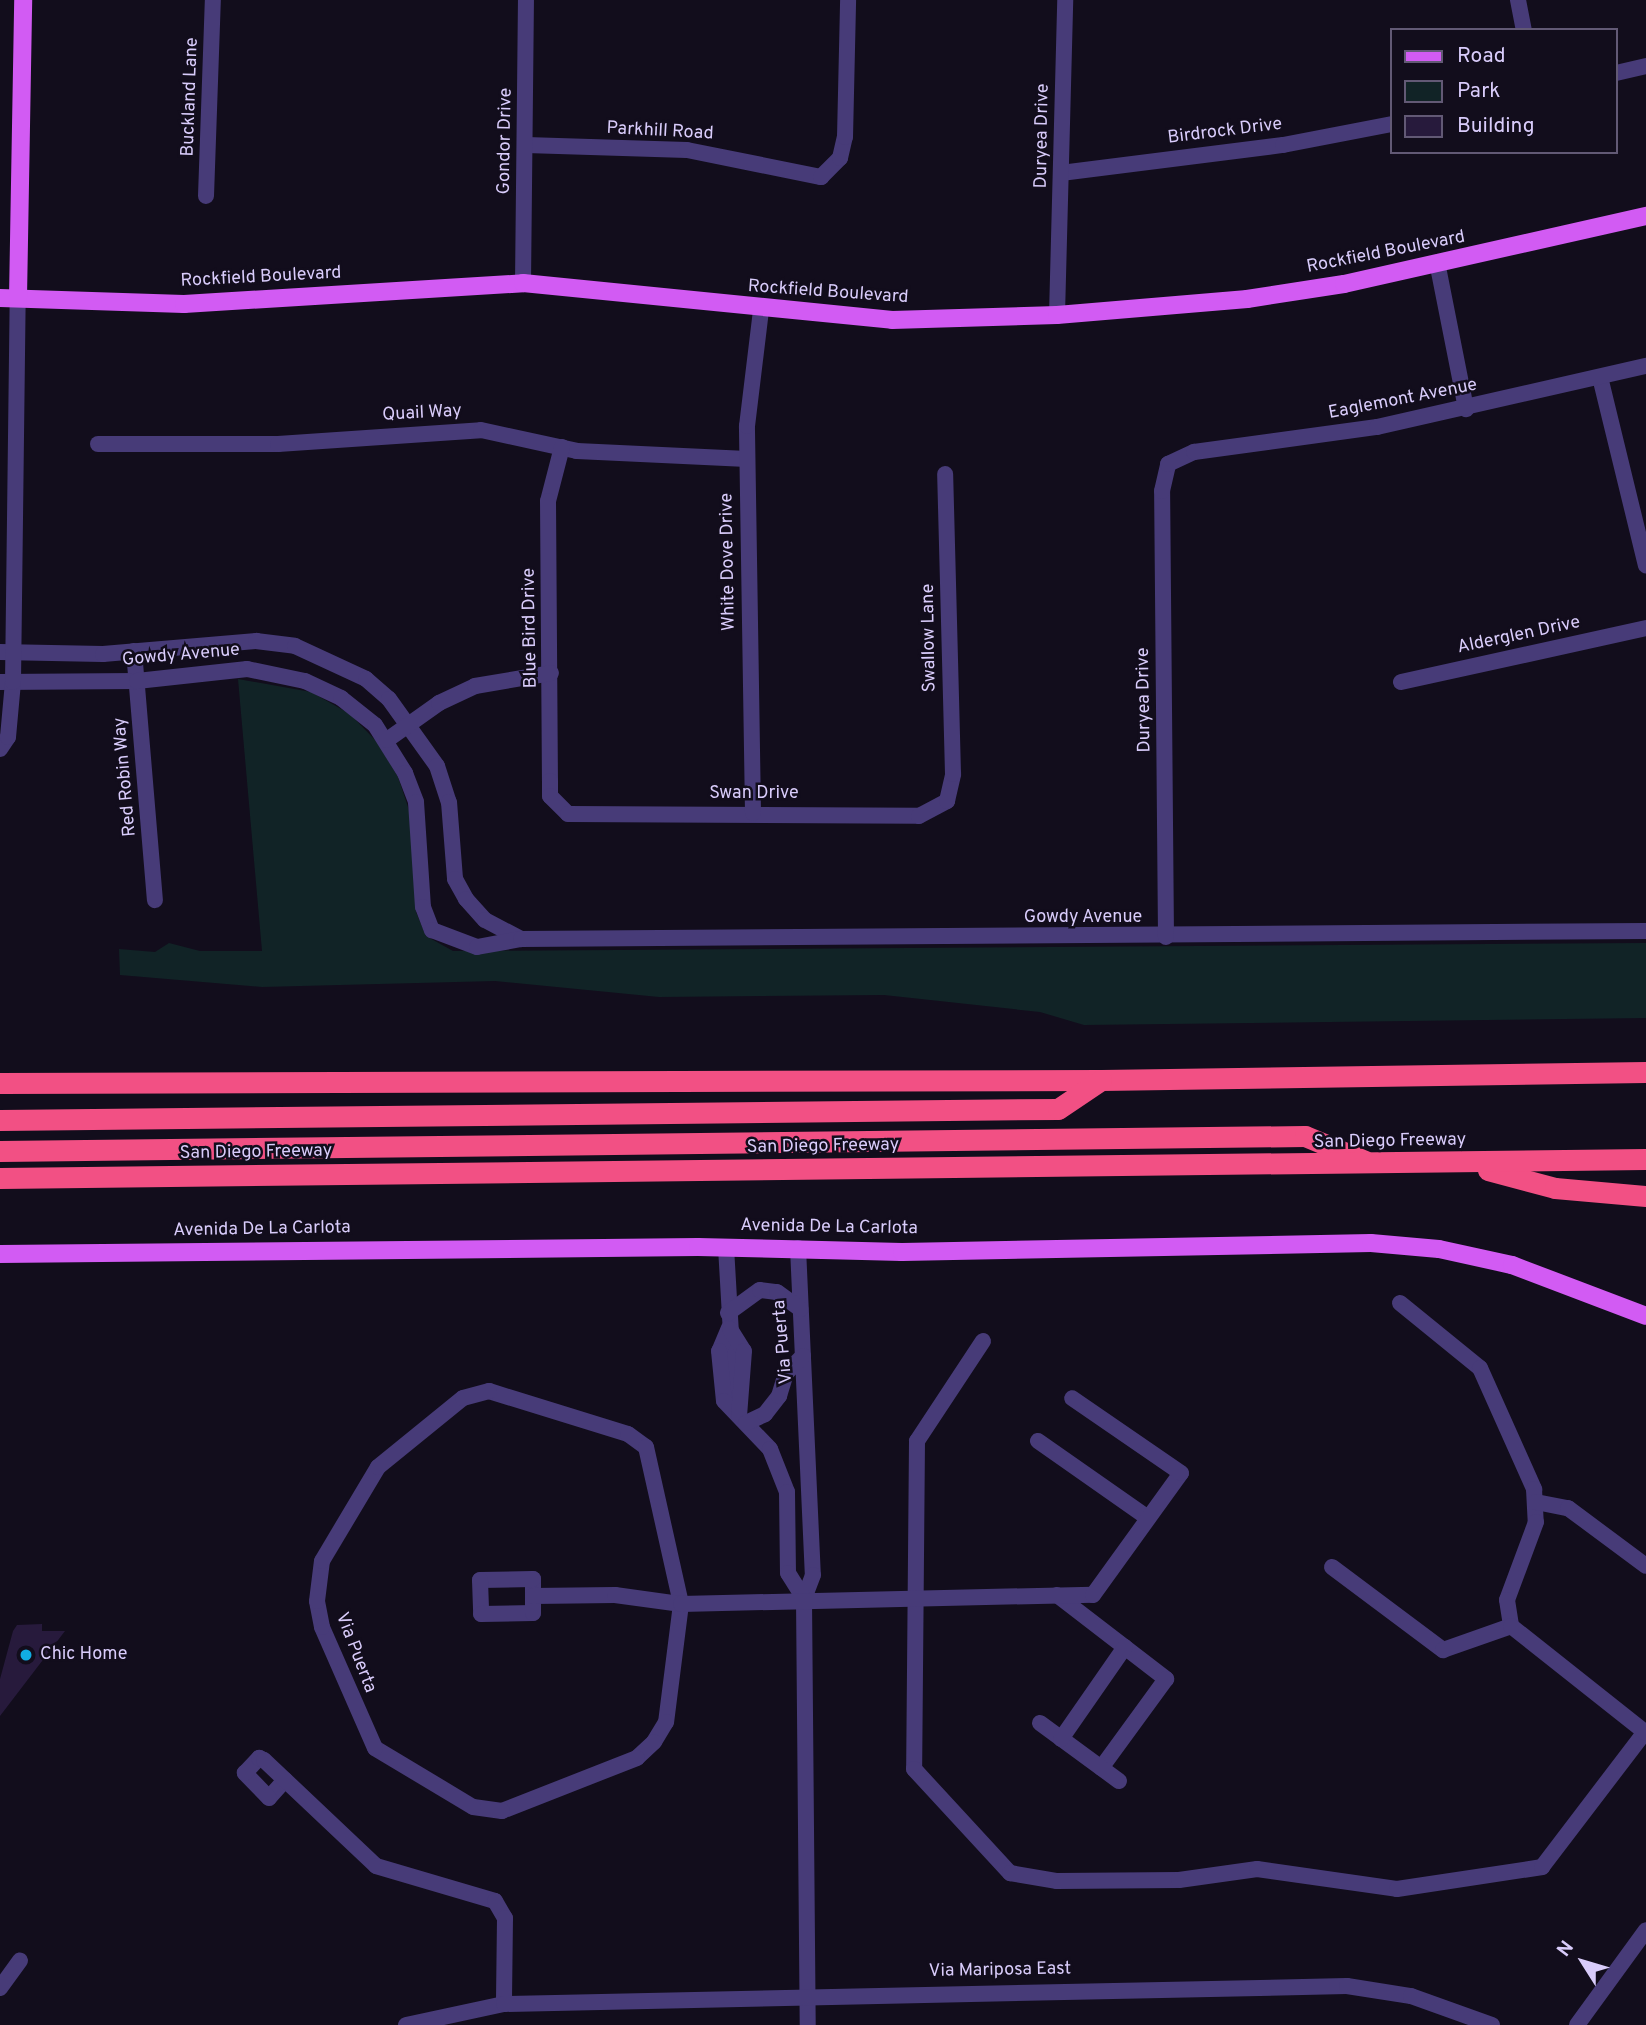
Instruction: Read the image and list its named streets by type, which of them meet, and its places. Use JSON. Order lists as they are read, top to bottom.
{
  "streets": {
    "highway": ["San Diego Freeway"],
    "main road": ["Rockfield Boulevard", "Avenida De La Carlota"],
    "street": [
      "Buckland Lane",
      "Parkhill Road",
      "Birdrock Drive",
      "Duryea Drive",
      "Gondor Drive",
      "Eaglemont Avenue",
      "Quail Way",
      "White Dove Drive",
      "Blue Bird Drive",
      "Alderglen Drive",
      "Swallow Lane",
      "Gowdy Avenue",
      "Red Robin Way",
      "Swan Drive",
      "Via Puerta",
      "Via Mariposa East"
    ]
  },
  "crossings": [
    ["Parkhill Road", "Gondor Drive"],
    ["Birdrock Drive", "Duryea Drive"],
    ["Duryea Drive", "Rockfield Boulevard"],
    ["Duryea Drive", "Eaglemont Avenue"],
    ["Duryea Drive", "Gowdy Avenue"],
    ["Gondor Drive", "Rockfield Boulevard"],
    ["Rockfield Boulevard", "White Dove Drive"],
    ["Quail Way", "White Dove Drive"],
    ["Quail Way", "Blue Bird Drive"],
    ["White Dove Drive", "Swan Drive"],
    ["Blue Bird Drive", "Swan Drive"],
    ["Swallow Lane", "Swan Drive"],
    ["Gowdy Avenue", "Red Robin Way"],
    ["Avenida De La Carlota", "Via Puerta"],
    ["Via Puerta", "Via Mariposa East"]
  ],
  "places": ["Chic Home"],
  "legend": ["Road", "Park", "Building"],
  "north": "top left"
}
